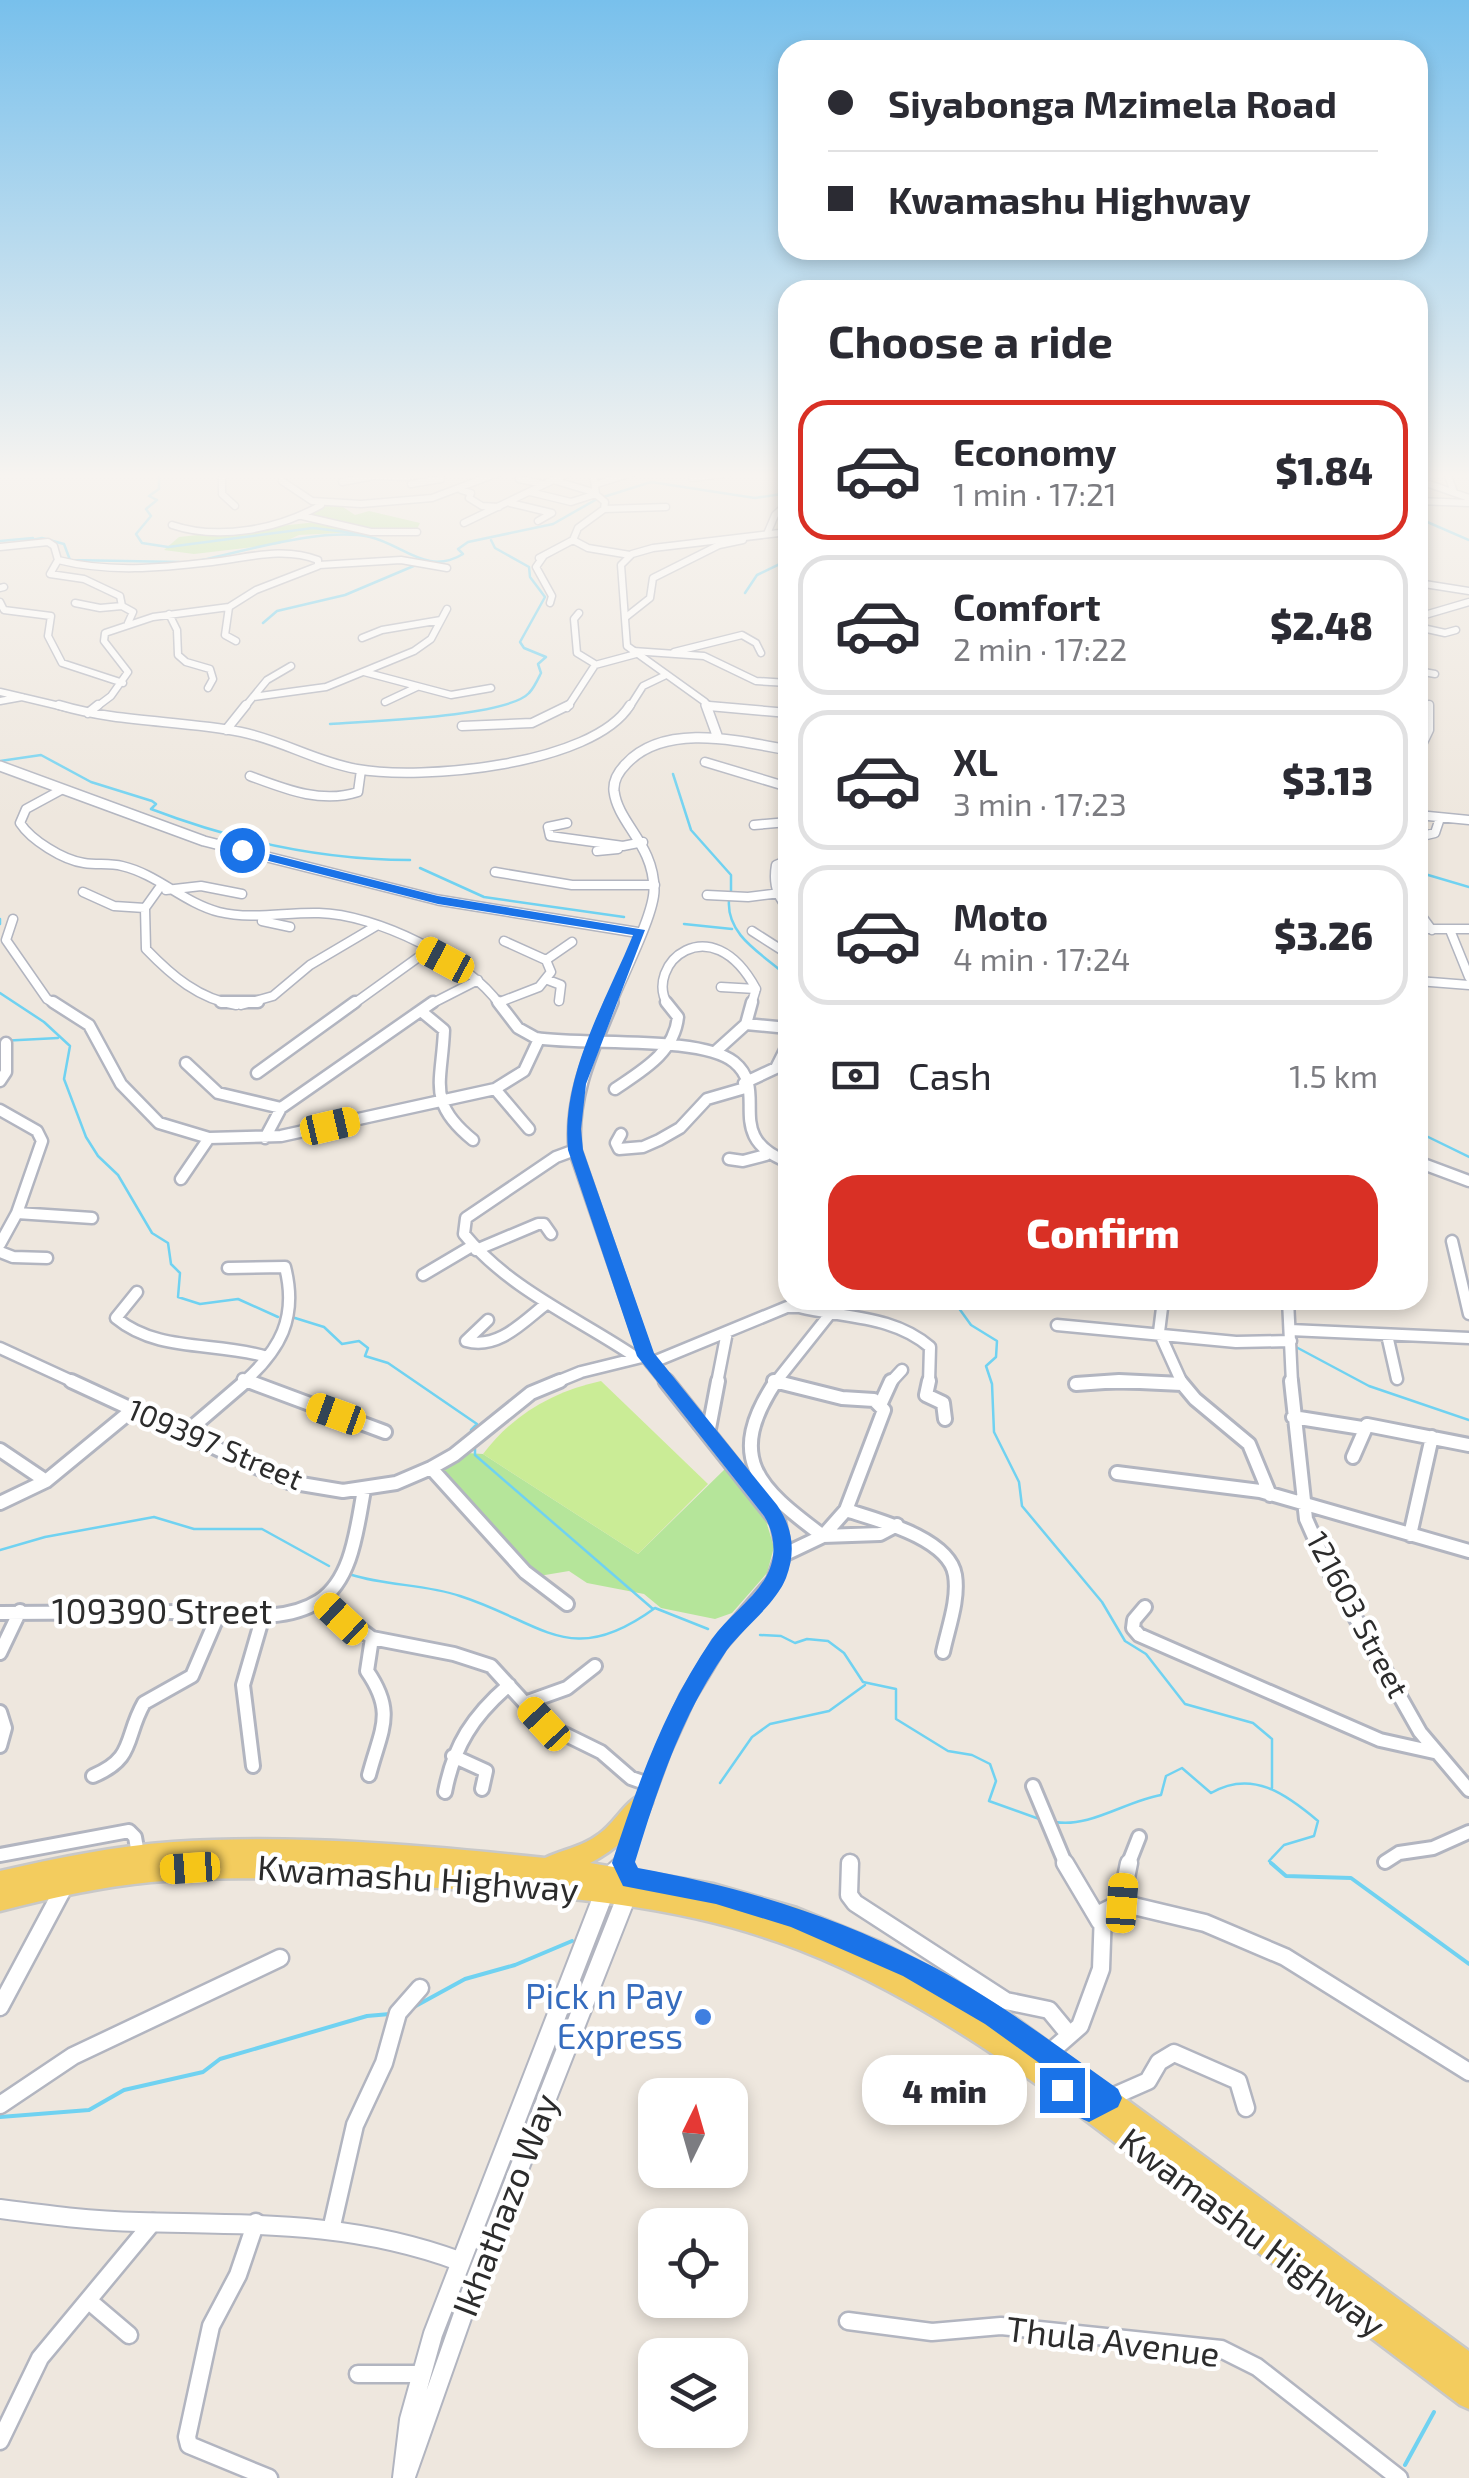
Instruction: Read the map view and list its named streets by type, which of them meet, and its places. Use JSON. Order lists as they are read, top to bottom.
{
  "streets": {
    "main road": ["Kwamashu Highway"],
    "street": [
      "109397 Street",
      "109390 Street",
      "121603 Street",
      "Ikhathazo Way",
      "Thula Avenue"
    ]
  },
  "crossings": [
    ["Kwamashu Highway", "Ikhathazo Way"]
  ],
  "places": ["Pick n Pay Express"],
  "north": "top",
  "page": {
    "banner": ["Siyabonga Mzimela Road", "Kwamashu Highway"],
    "heading": "Choose a ride",
    "list": [
      {
        "name": "Economy",
        "note": "1 min · 17:21",
        "value": "$1.84"
      },
      {
        "name": "Comfort",
        "note": "2 min · 17:22",
        "value": "$2.48"
      },
      {
        "name": "XL",
        "note": "3 min · 17:23",
        "value": "$3.13"
      },
      {
        "name": "Moto",
        "note": "4 min · 17:24",
        "value": "$3.26"
      }
    ],
    "pay": ["Cash", "1.5 km"],
    "buttons": "Confirm",
    "bubble": "4 min"
  }
}
